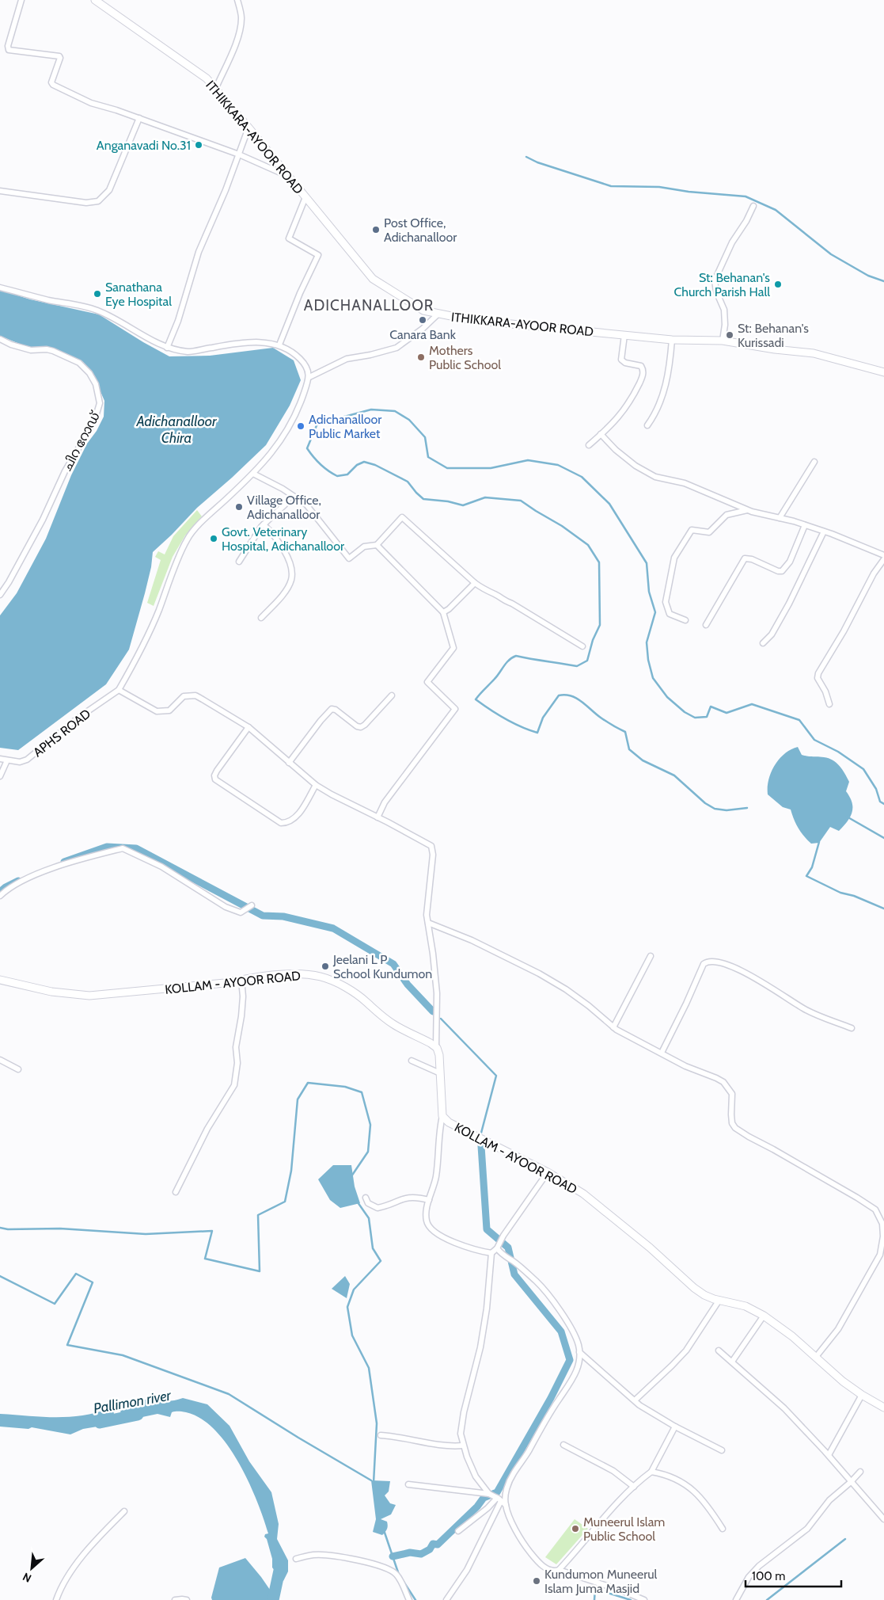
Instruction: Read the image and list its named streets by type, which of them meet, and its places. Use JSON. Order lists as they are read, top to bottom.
{
  "streets": {
    "main road": ["ITHIKKARA-AYOOR ROAD", "KOLLAM - AYOOR ROAD"],
    "street": ["ചിറ റോഡ്", "APHS ROAD"]
  },
  "districts": ["ADICHANALLOOR"],
  "water": ["Adichanalloor Chira", "Pallimon river"],
  "places": [
    "Anganavadi No.31",
    "Post Office, Adichanalloor",
    "St: Behanan's Church Parish Hall",
    "Sanathana Eye Hospital",
    "Canara Bank",
    "St: Behanan's Kurissadi",
    "Mothers Public School",
    "Adichanalloor Public Market",
    "Village Office, Adichanalloor",
    "Govt. Veterinary Hospital, Adichanalloor",
    "Jeelani L P School Kundumon",
    "Muneerul Islam Public School",
    "Kundumon Muneerul Islam Juma Masjid"
  ],
  "scale_bar": "100 m",
  "north": "bottom left"
}
